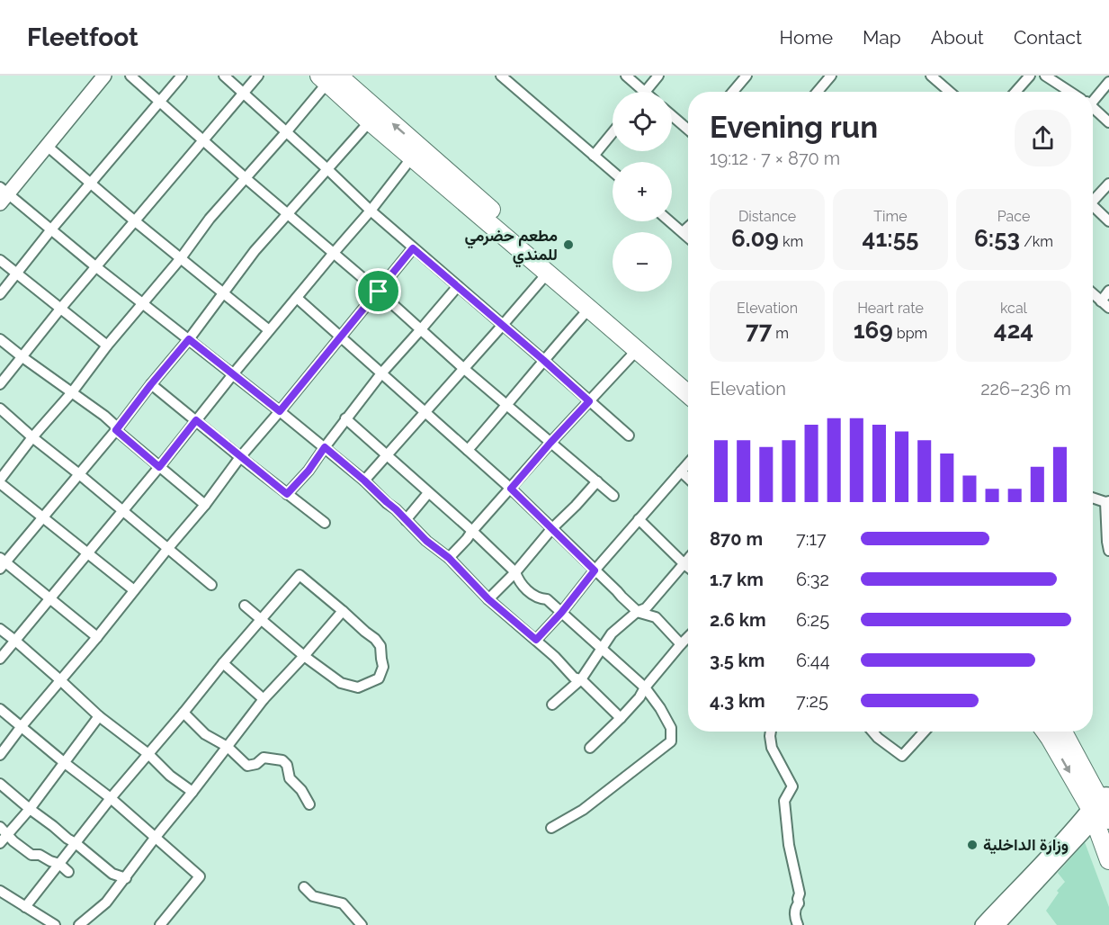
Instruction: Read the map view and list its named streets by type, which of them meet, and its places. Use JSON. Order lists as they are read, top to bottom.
{
  "places": ["مطعم حضرمي للمندي", "وزارة الداخلية"],
  "page": {
    "header": "Fleetfoot",
    "nav": [
      "Home",
      "Map",
      "About",
      "Contact"
    ],
    "map_buttons": ["+", "−"],
    "heading": ["Evening run", "19:12 · 7 × 870 m"],
    "stats": [
      ["Distance", "6.09 km"],
      ["Time", "41:55"],
      ["Pace", "6:53 /km"],
      ["Elevation", "77 m"],
      ["Heart rate", "169 bpm"],
      ["kcal", "424"]
    ],
    "chart": ["Elevation", "226–236 m"],
    "list": [
      {
        "name": "870 m",
        "note": "7:17"
      },
      {
        "name": "1.7 km",
        "note": "6:32"
      },
      {
        "name": "2.6 km",
        "note": "6:25"
      },
      {
        "name": "3.5 km",
        "note": "6:44"
      },
      {
        "name": "4.3 km",
        "note": "7:25"
      }
    ]
  }
}
